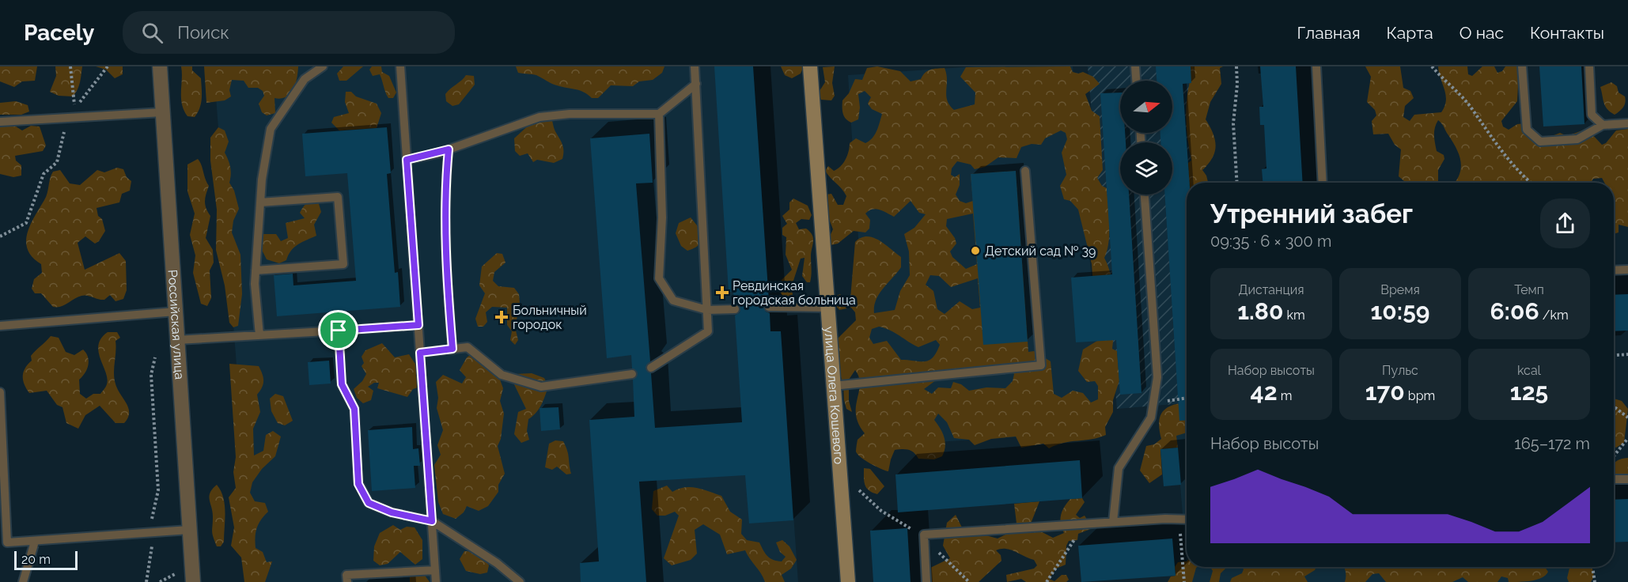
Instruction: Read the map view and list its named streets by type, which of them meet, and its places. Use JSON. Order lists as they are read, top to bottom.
{
  "streets": {
    "street": ["Российская улица", "улица Олега Кошевого"]
  },
  "places": {
    "other": ["Детский сад № 39"],
    "health": ["Ревдинская городская больница", "Больничный городок"]
  },
  "scale_bar": "20 m",
  "north": "right",
  "page": {
    "header": "Pacely",
    "search": "Поиск",
    "nav": [
      "Главная",
      "Карта",
      "О нас",
      "Контакты"
    ],
    "heading": ["Утренний забег", "09:35 · 6 × 300 m"],
    "stats": [
      ["Дистанция", "1.80 km"],
      ["Время", "10:59"],
      ["Темп", "6:06 /km"],
      ["Набор высоты", "42 m"],
      ["Пульс", "170 bpm"],
      ["kcal", "125"]
    ],
    "chart": ["Набор высоты", "165–172 m"],
    "scale": "20 m"
  }
}
